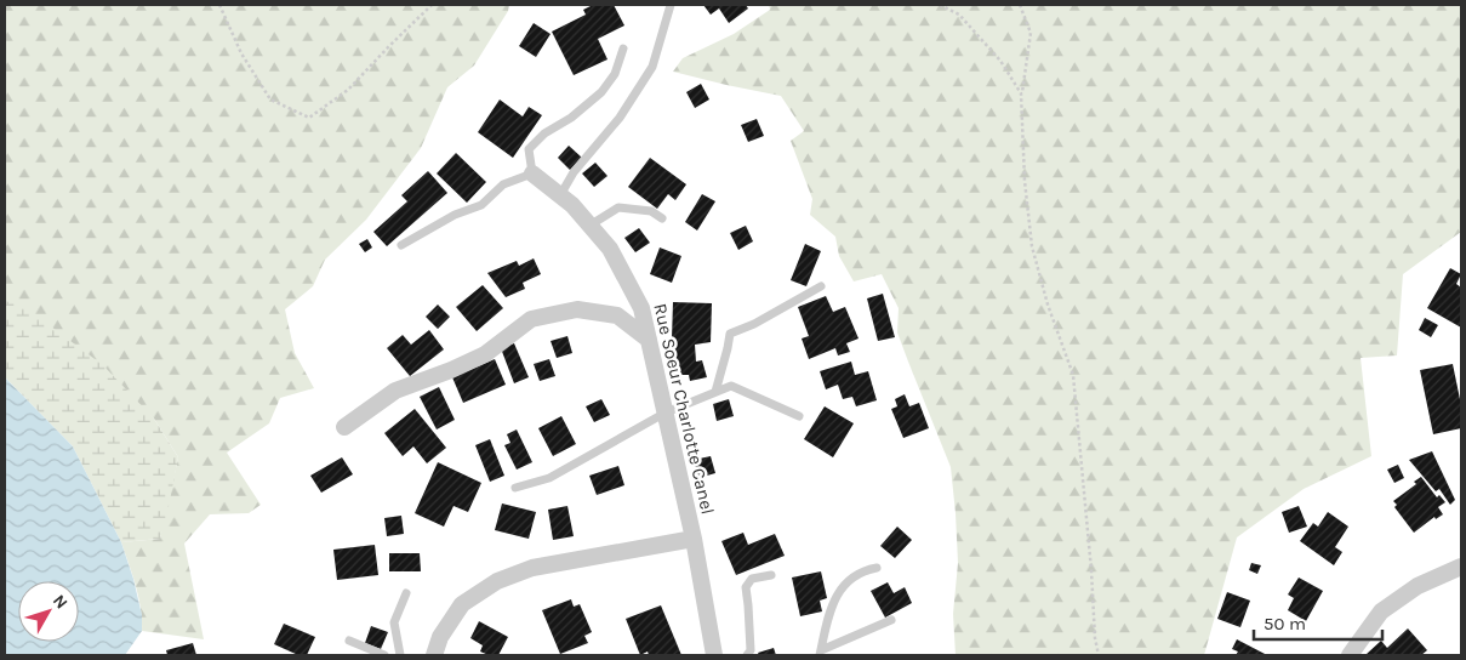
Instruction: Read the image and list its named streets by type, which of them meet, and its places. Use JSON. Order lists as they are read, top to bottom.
{
  "streets": {
    "street": ["Rue Soeur Charlotte Canel"]
  },
  "scale_bar": "50 m",
  "north": "top right"
}
